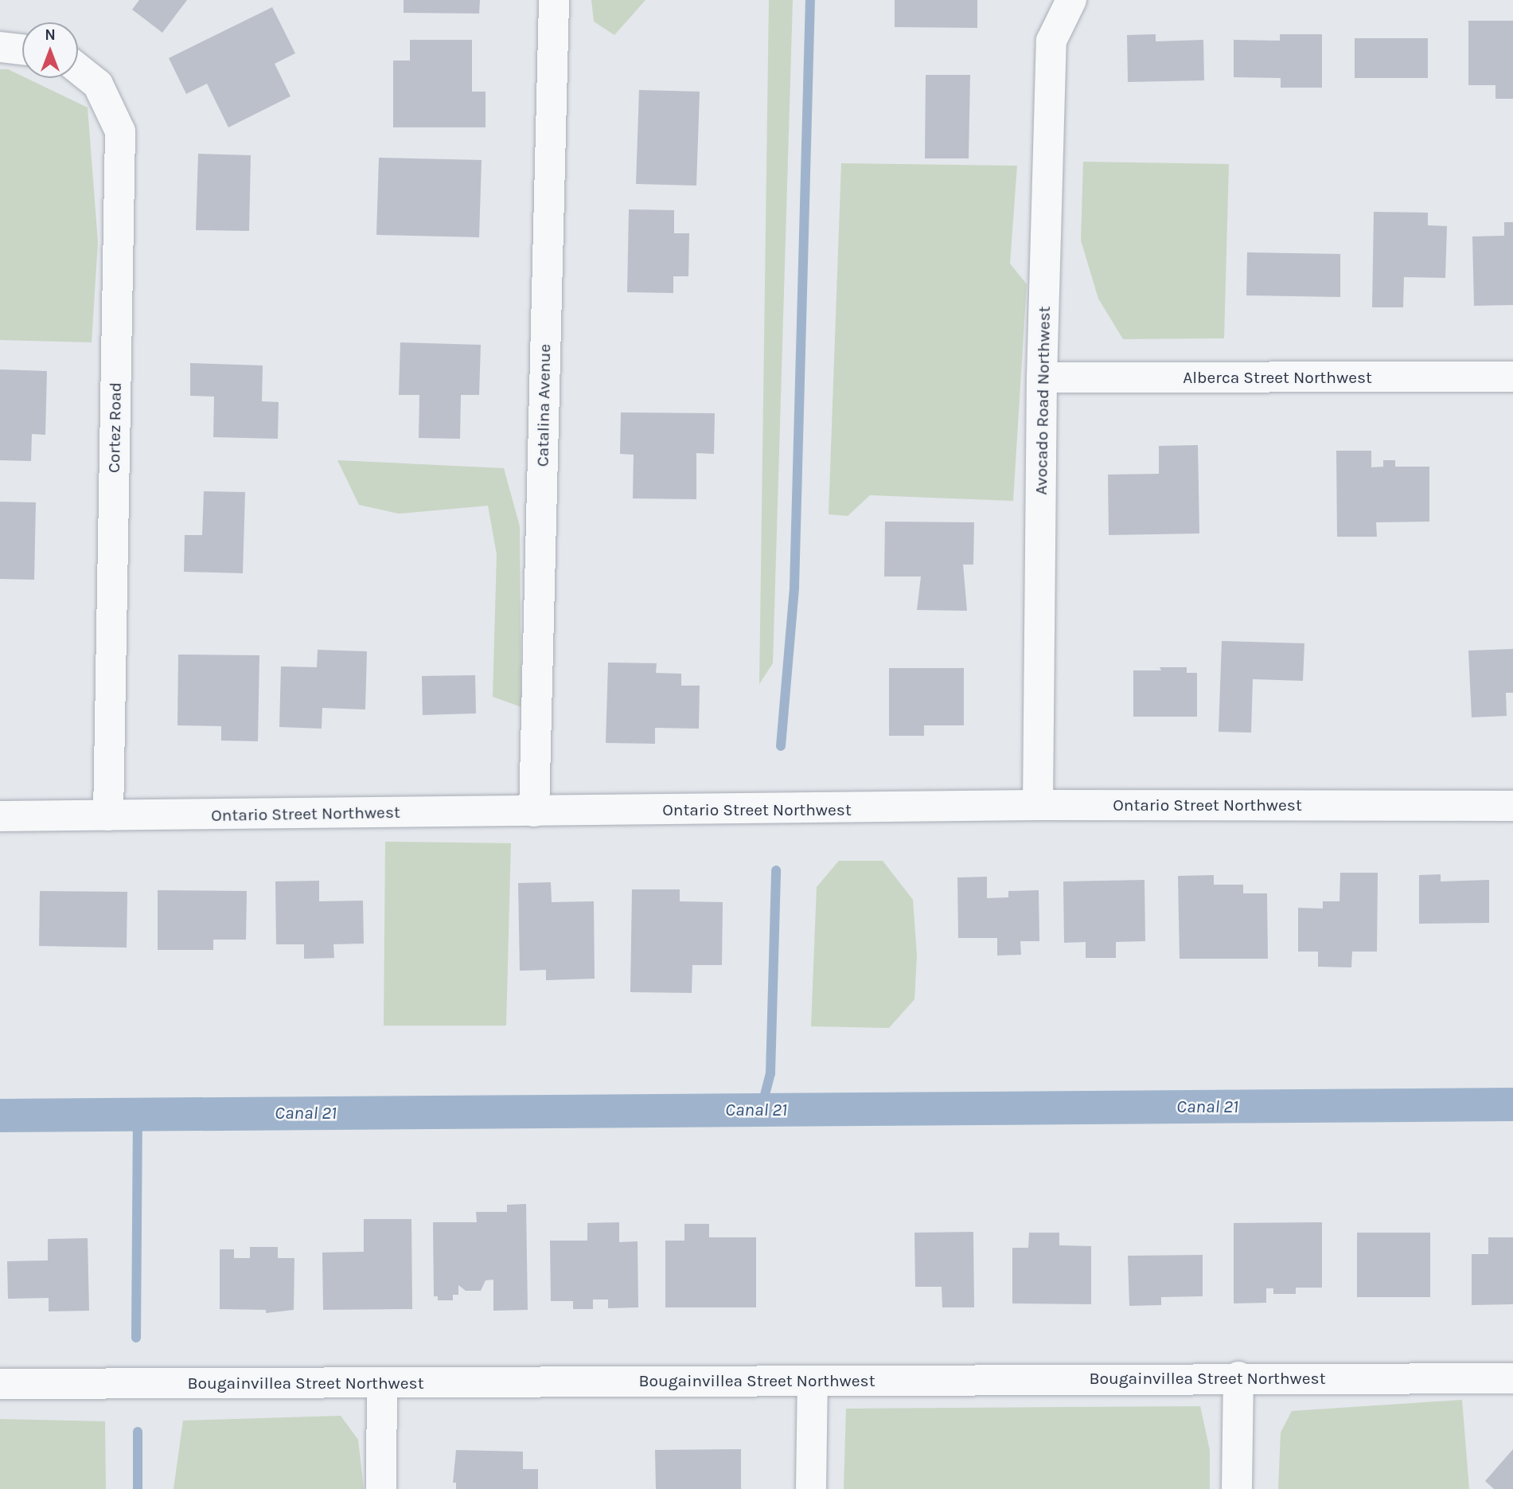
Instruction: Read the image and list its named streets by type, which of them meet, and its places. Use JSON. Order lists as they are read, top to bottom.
{
  "streets": {
    "street": [
      "Alberca Street Northwest",
      "Avocado Road Northwest",
      "Catalina Avenue",
      "Cortez Road",
      "Ontario Street Northwest",
      "Bougainvillea Street Northwest"
    ]
  },
  "crossings": [
    ["Alberca Street Northwest", "Avocado Road Northwest"],
    ["Avocado Road Northwest", "Ontario Street Northwest"],
    ["Catalina Avenue", "Ontario Street Northwest"],
    ["Cortez Road", "Ontario Street Northwest"]
  ],
  "water": ["Canal 21"],
  "north": "top"
}
